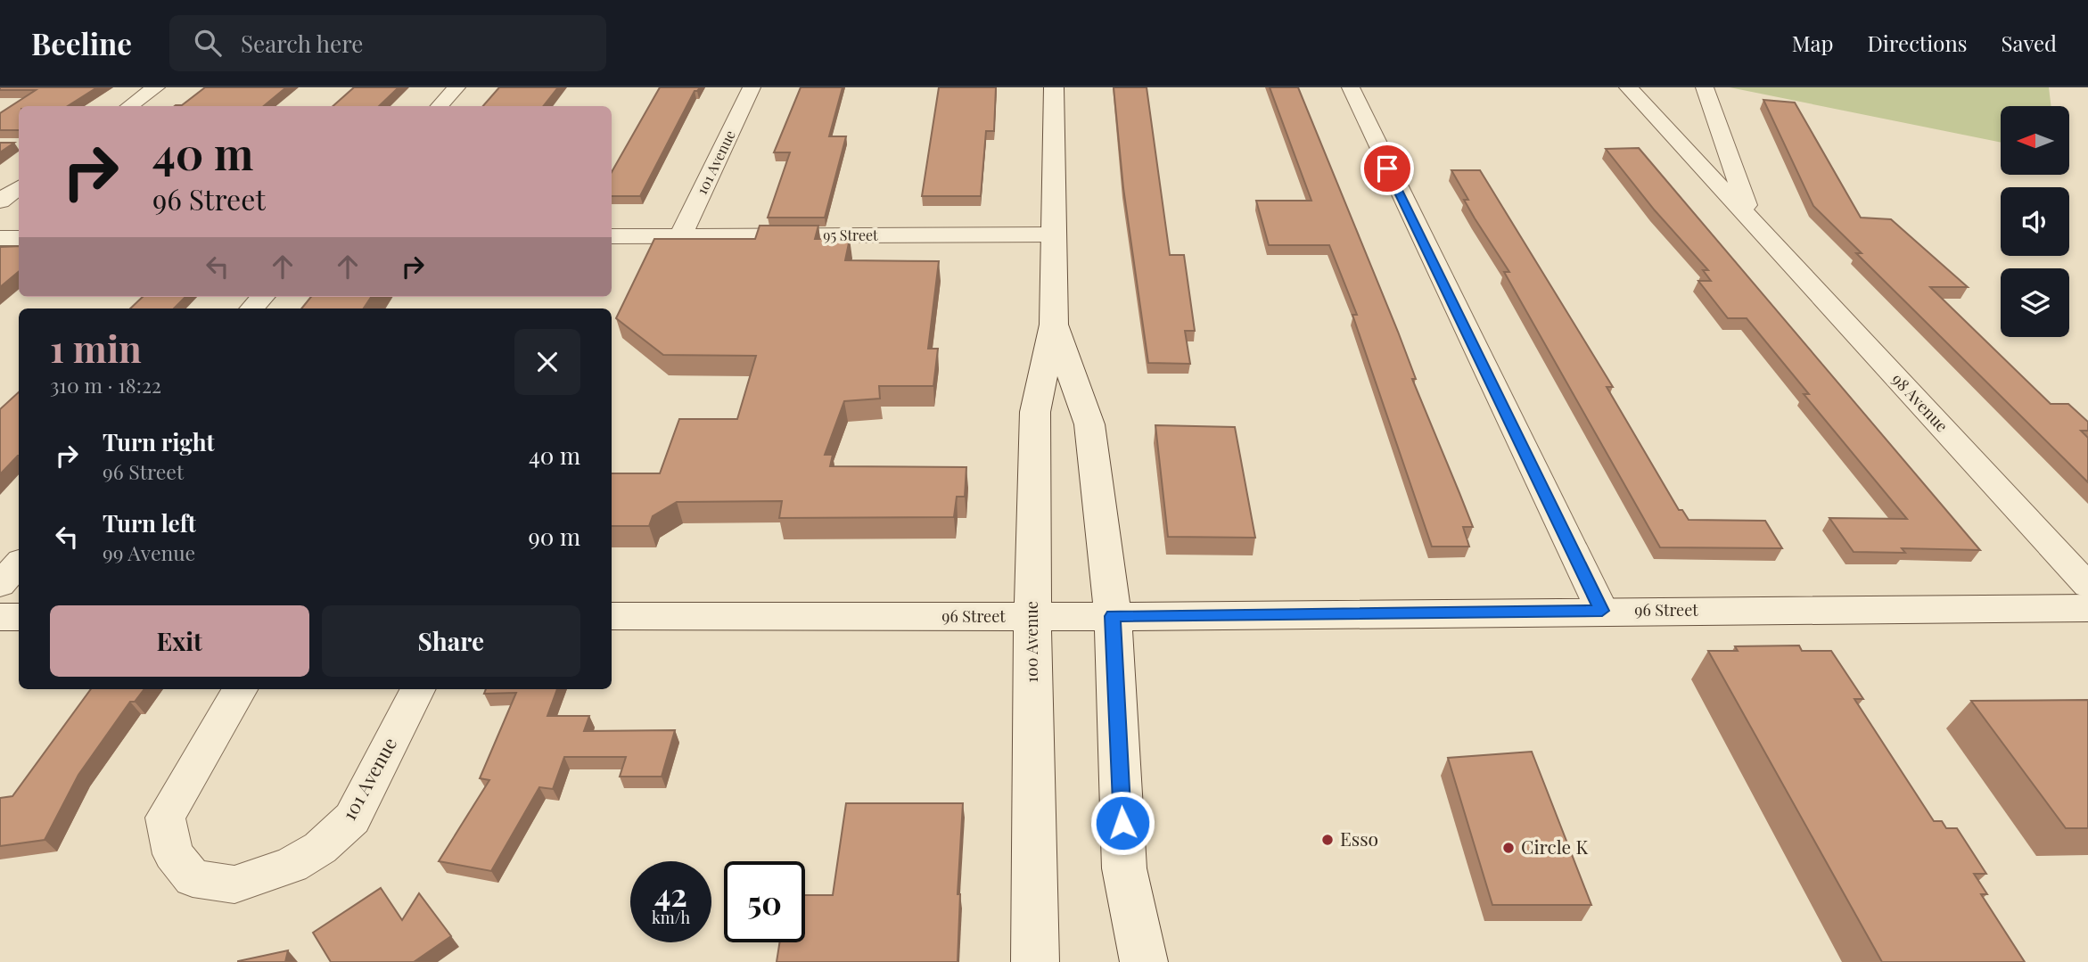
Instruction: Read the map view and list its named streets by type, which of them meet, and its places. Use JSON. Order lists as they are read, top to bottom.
{
  "streets": {
    "main road": ["96 Street", "100 Avenue"],
    "street": ["101 Avenue", "95 Street", "98 Avenue"]
  },
  "crossings": [
    ["101 Avenue", "95 Street"],
    ["95 Street", "100 Avenue"],
    ["96 Street", "100 Avenue"]
  ],
  "places": ["Esso", "Circle K"],
  "north": "left",
  "page": {
    "header": "Beeline",
    "search": "Search here",
    "nav": ["Map", "Directions", "Saved"],
    "turn": ["40 m", "96 Street"],
    "heading": ["1 min", "310 m · 18:22"],
    "list": [
      {
        "name": "Turn right",
        "note": "96 Street",
        "value": "40 m"
      },
      {
        "name": "Turn left",
        "note": "99 Avenue",
        "value": "90 m"
      }
    ],
    "buttons": ["Exit", "Share"],
    "speed": "42 km/h",
    "limit": "50"
  }
}
